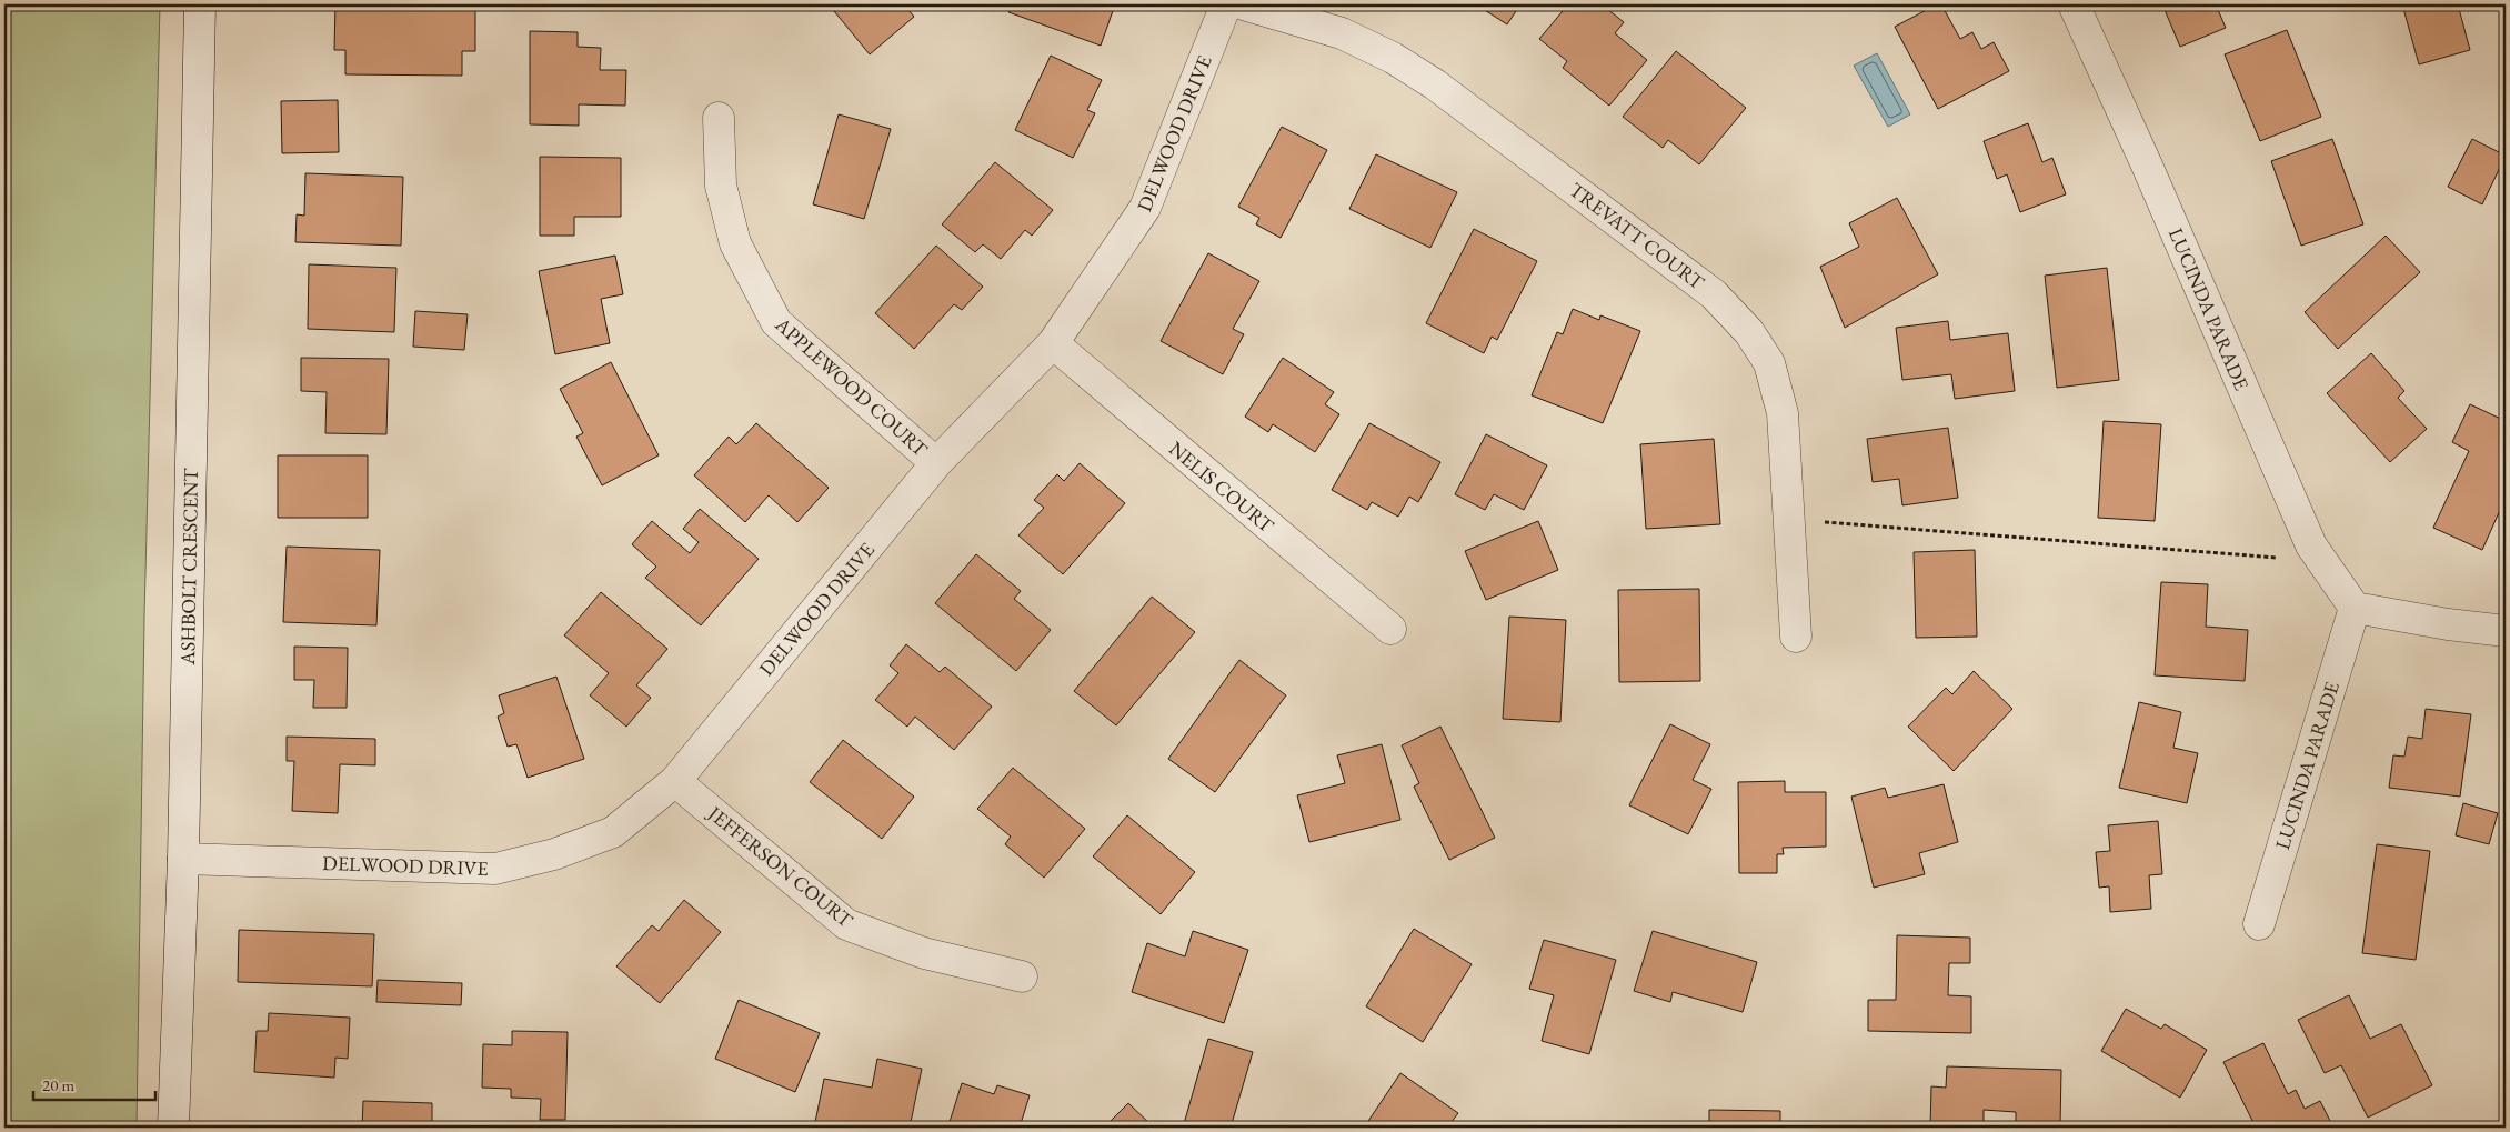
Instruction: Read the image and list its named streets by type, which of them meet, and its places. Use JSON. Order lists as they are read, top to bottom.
{
  "streets": {
    "street": [
      "DELWOOD DRIVE",
      "TREVATT COURT",
      "LUCINDA PARADE",
      "APPLEWOOD COURT",
      "NELIS COURT",
      "ASHBOLT CRESCENT",
      "JEFFERSON COURT"
    ]
  },
  "crossings": [
    ["DELWOOD DRIVE", "APPLEWOOD COURT"],
    ["DELWOOD DRIVE", "NELIS COURT"],
    ["DELWOOD DRIVE", "ASHBOLT CRESCENT"],
    ["DELWOOD DRIVE", "JEFFERSON COURT"]
  ],
  "scale_bar": "20 m"
}
